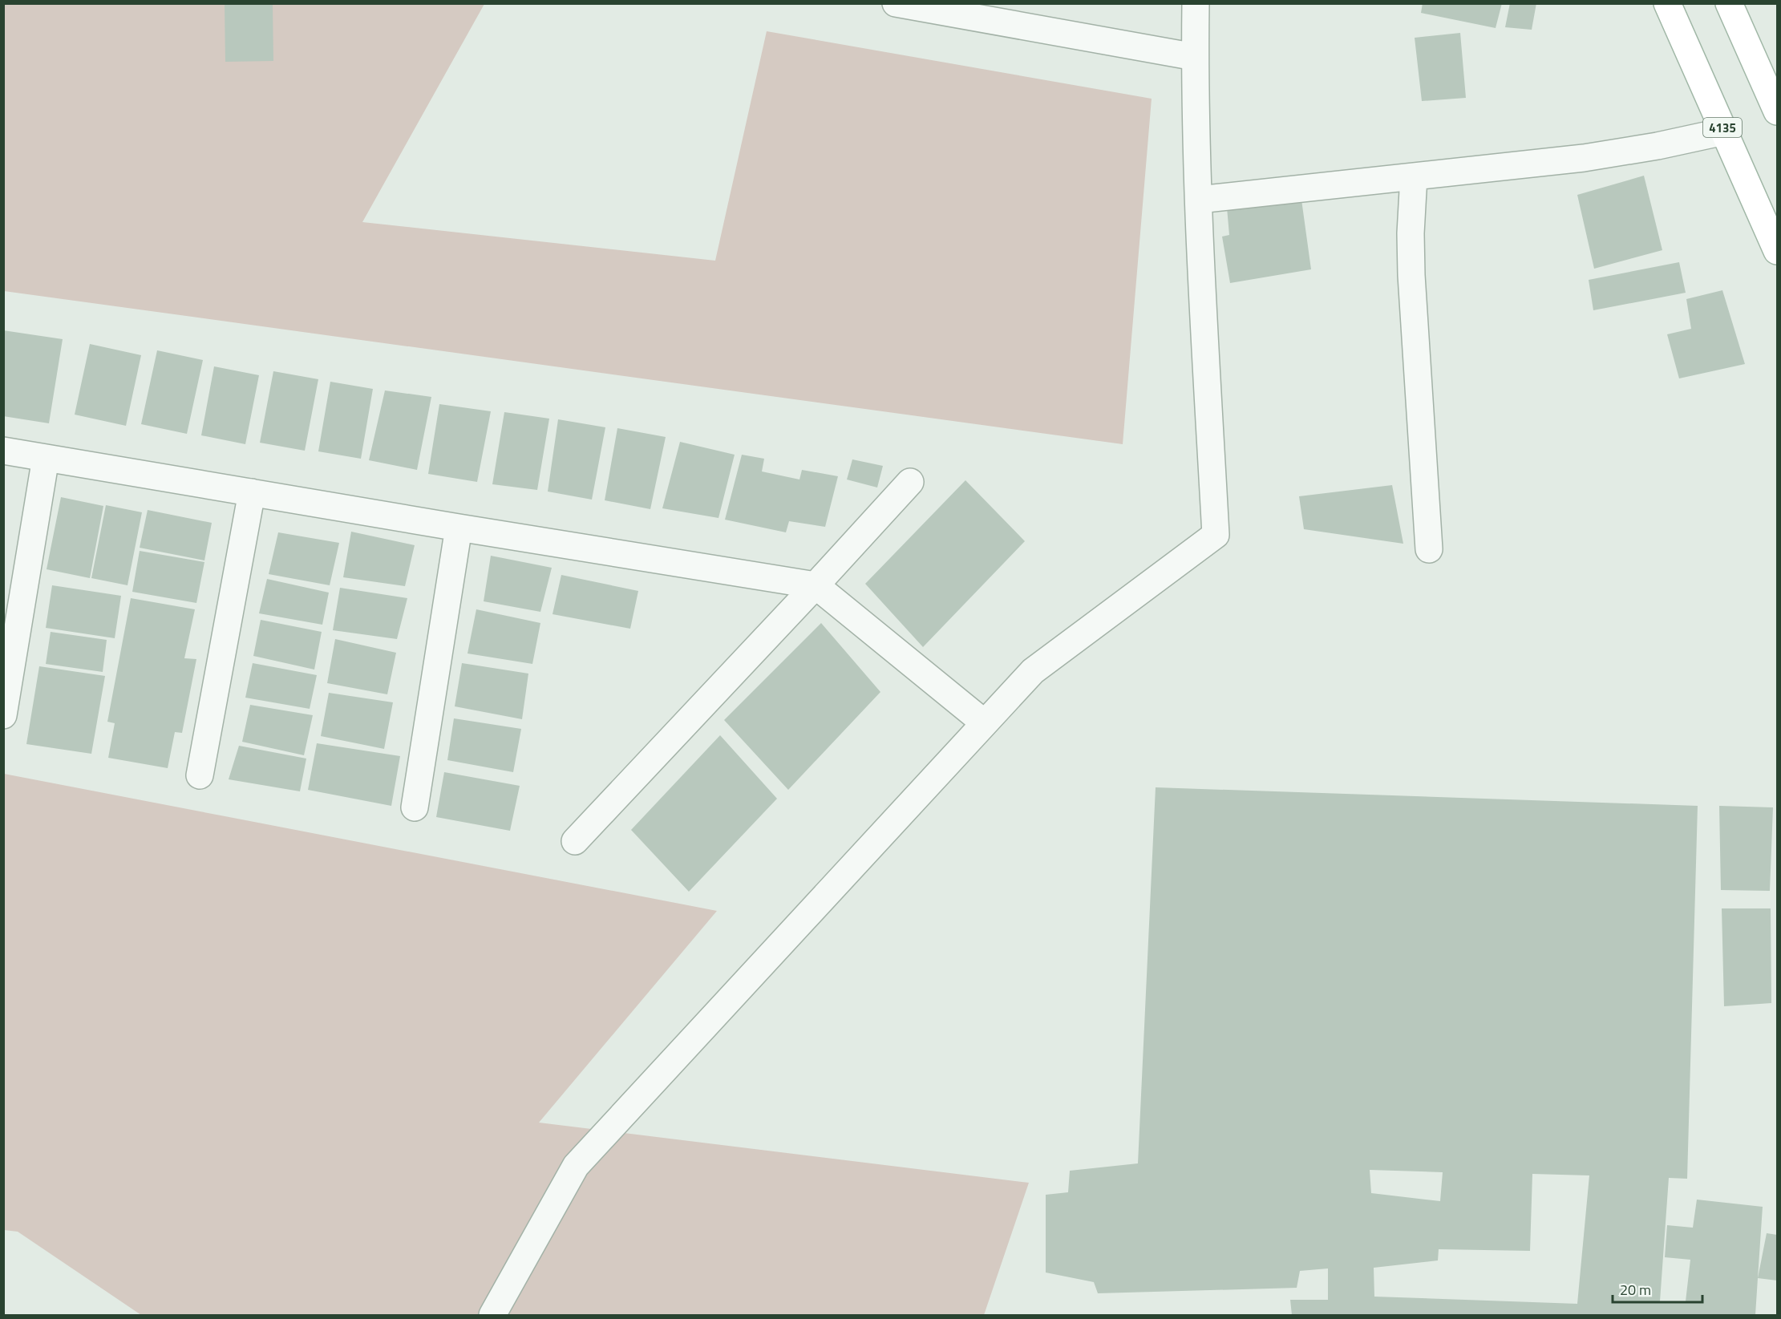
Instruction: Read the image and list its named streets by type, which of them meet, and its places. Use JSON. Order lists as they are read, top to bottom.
{
  "streets": {
    "main road": ["4135"]
  },
  "scale_bar": "20 m"
}
